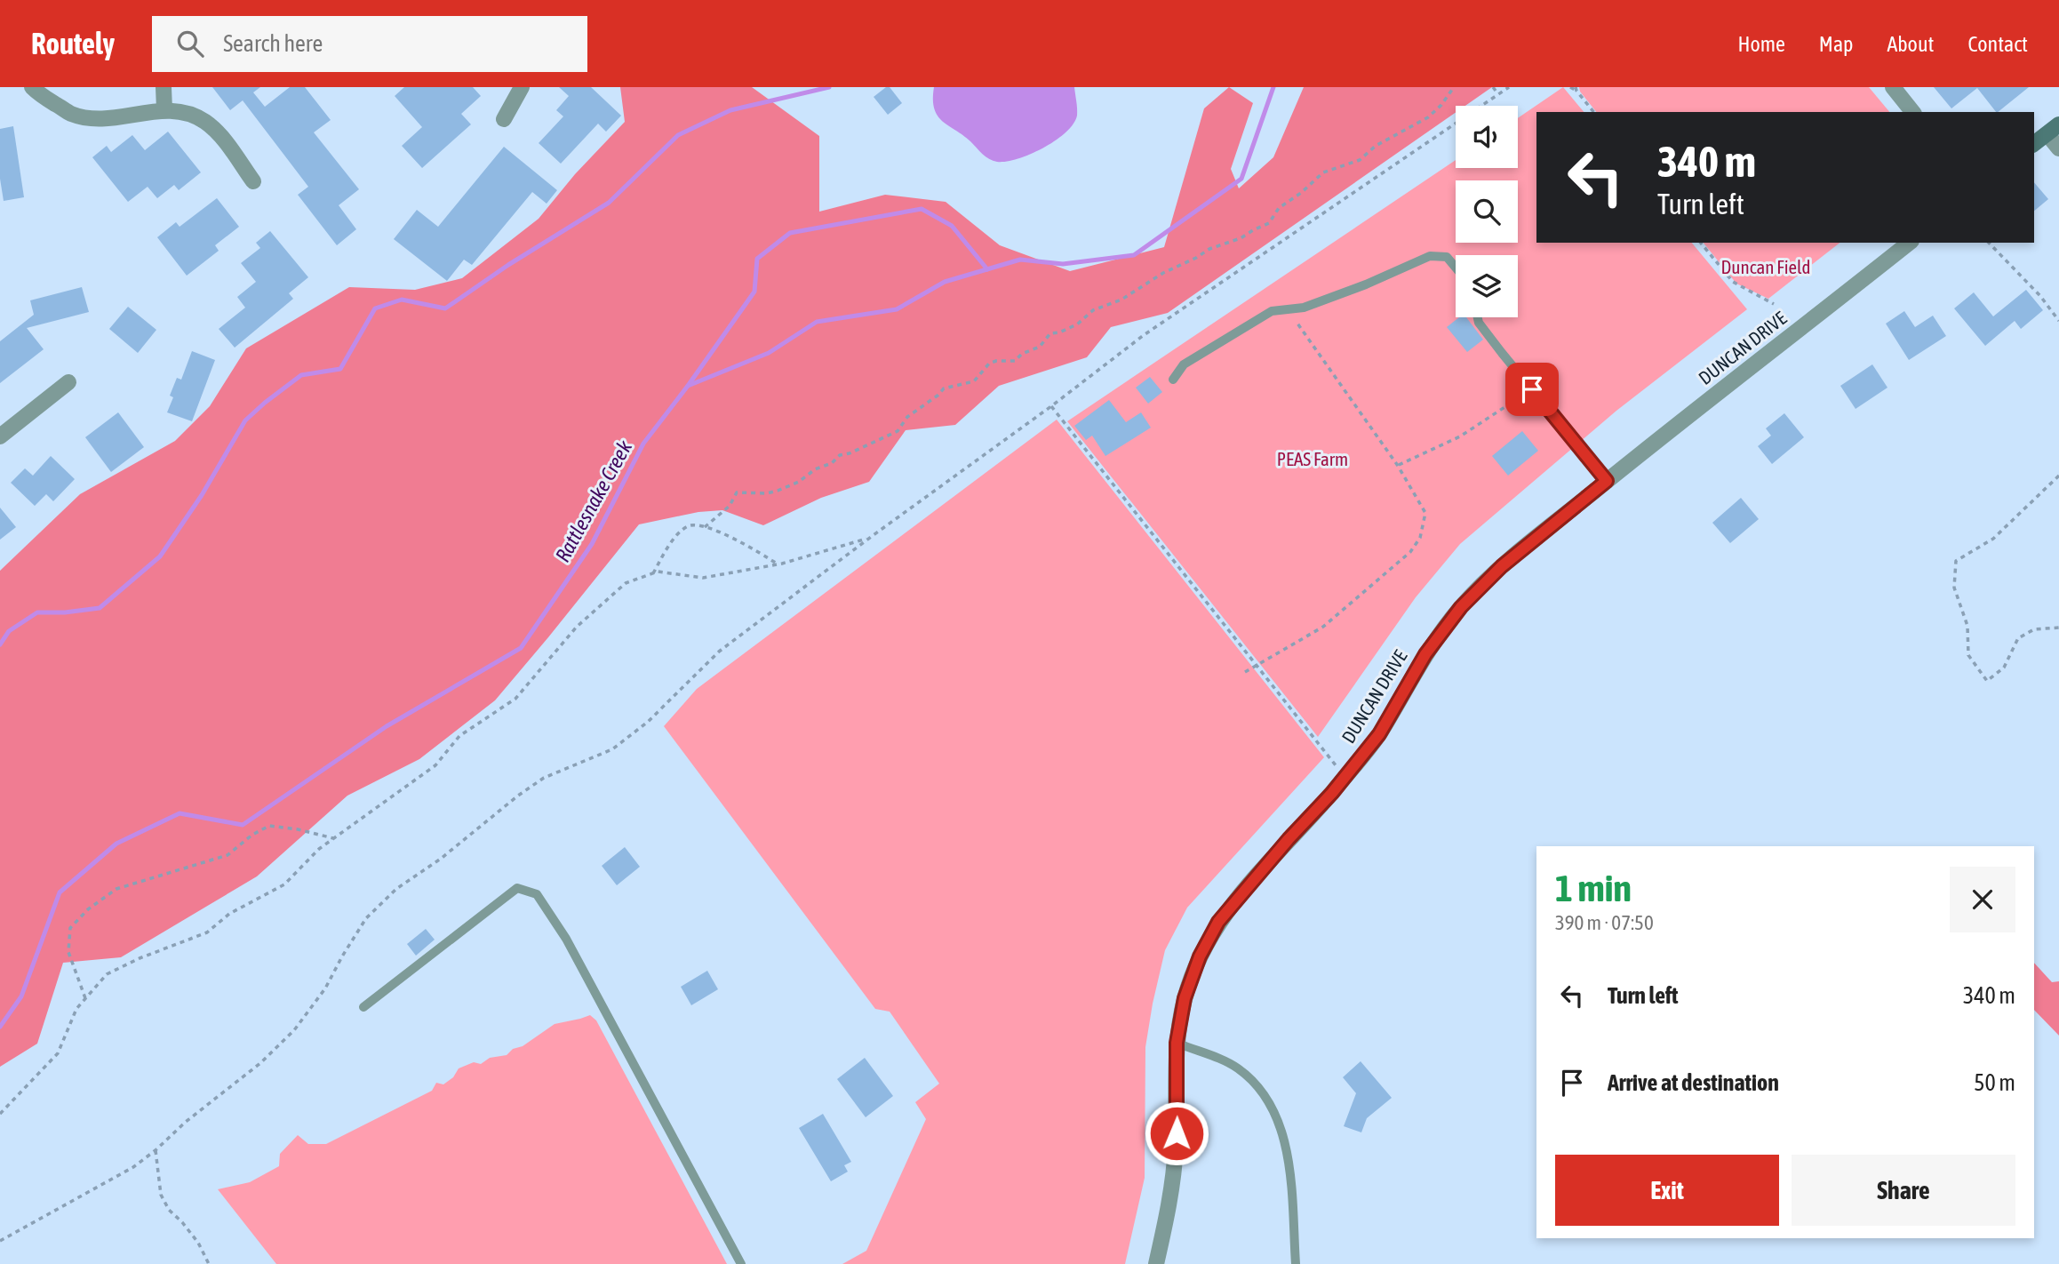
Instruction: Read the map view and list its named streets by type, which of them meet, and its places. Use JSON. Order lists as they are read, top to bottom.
{
  "streets": {
    "street": ["DUNCAN DRIVE"]
  },
  "water": ["Rattlesnake Creek"],
  "parks": ["Duncan Field", "PEAS Farm"],
  "page": {
    "header": "Routely",
    "search": "Search here",
    "nav": [
      "Home",
      "Map",
      "About",
      "Contact"
    ],
    "turn": ["340 m", "Turn left"],
    "heading": ["1 min", "390 m · 07:50"],
    "list": [
      {
        "name": "Turn left",
        "value": "340 m"
      },
      {
        "name": "Arrive at destination",
        "value": "50 m"
      }
    ],
    "buttons": ["Exit", "Share"]
  }
}
